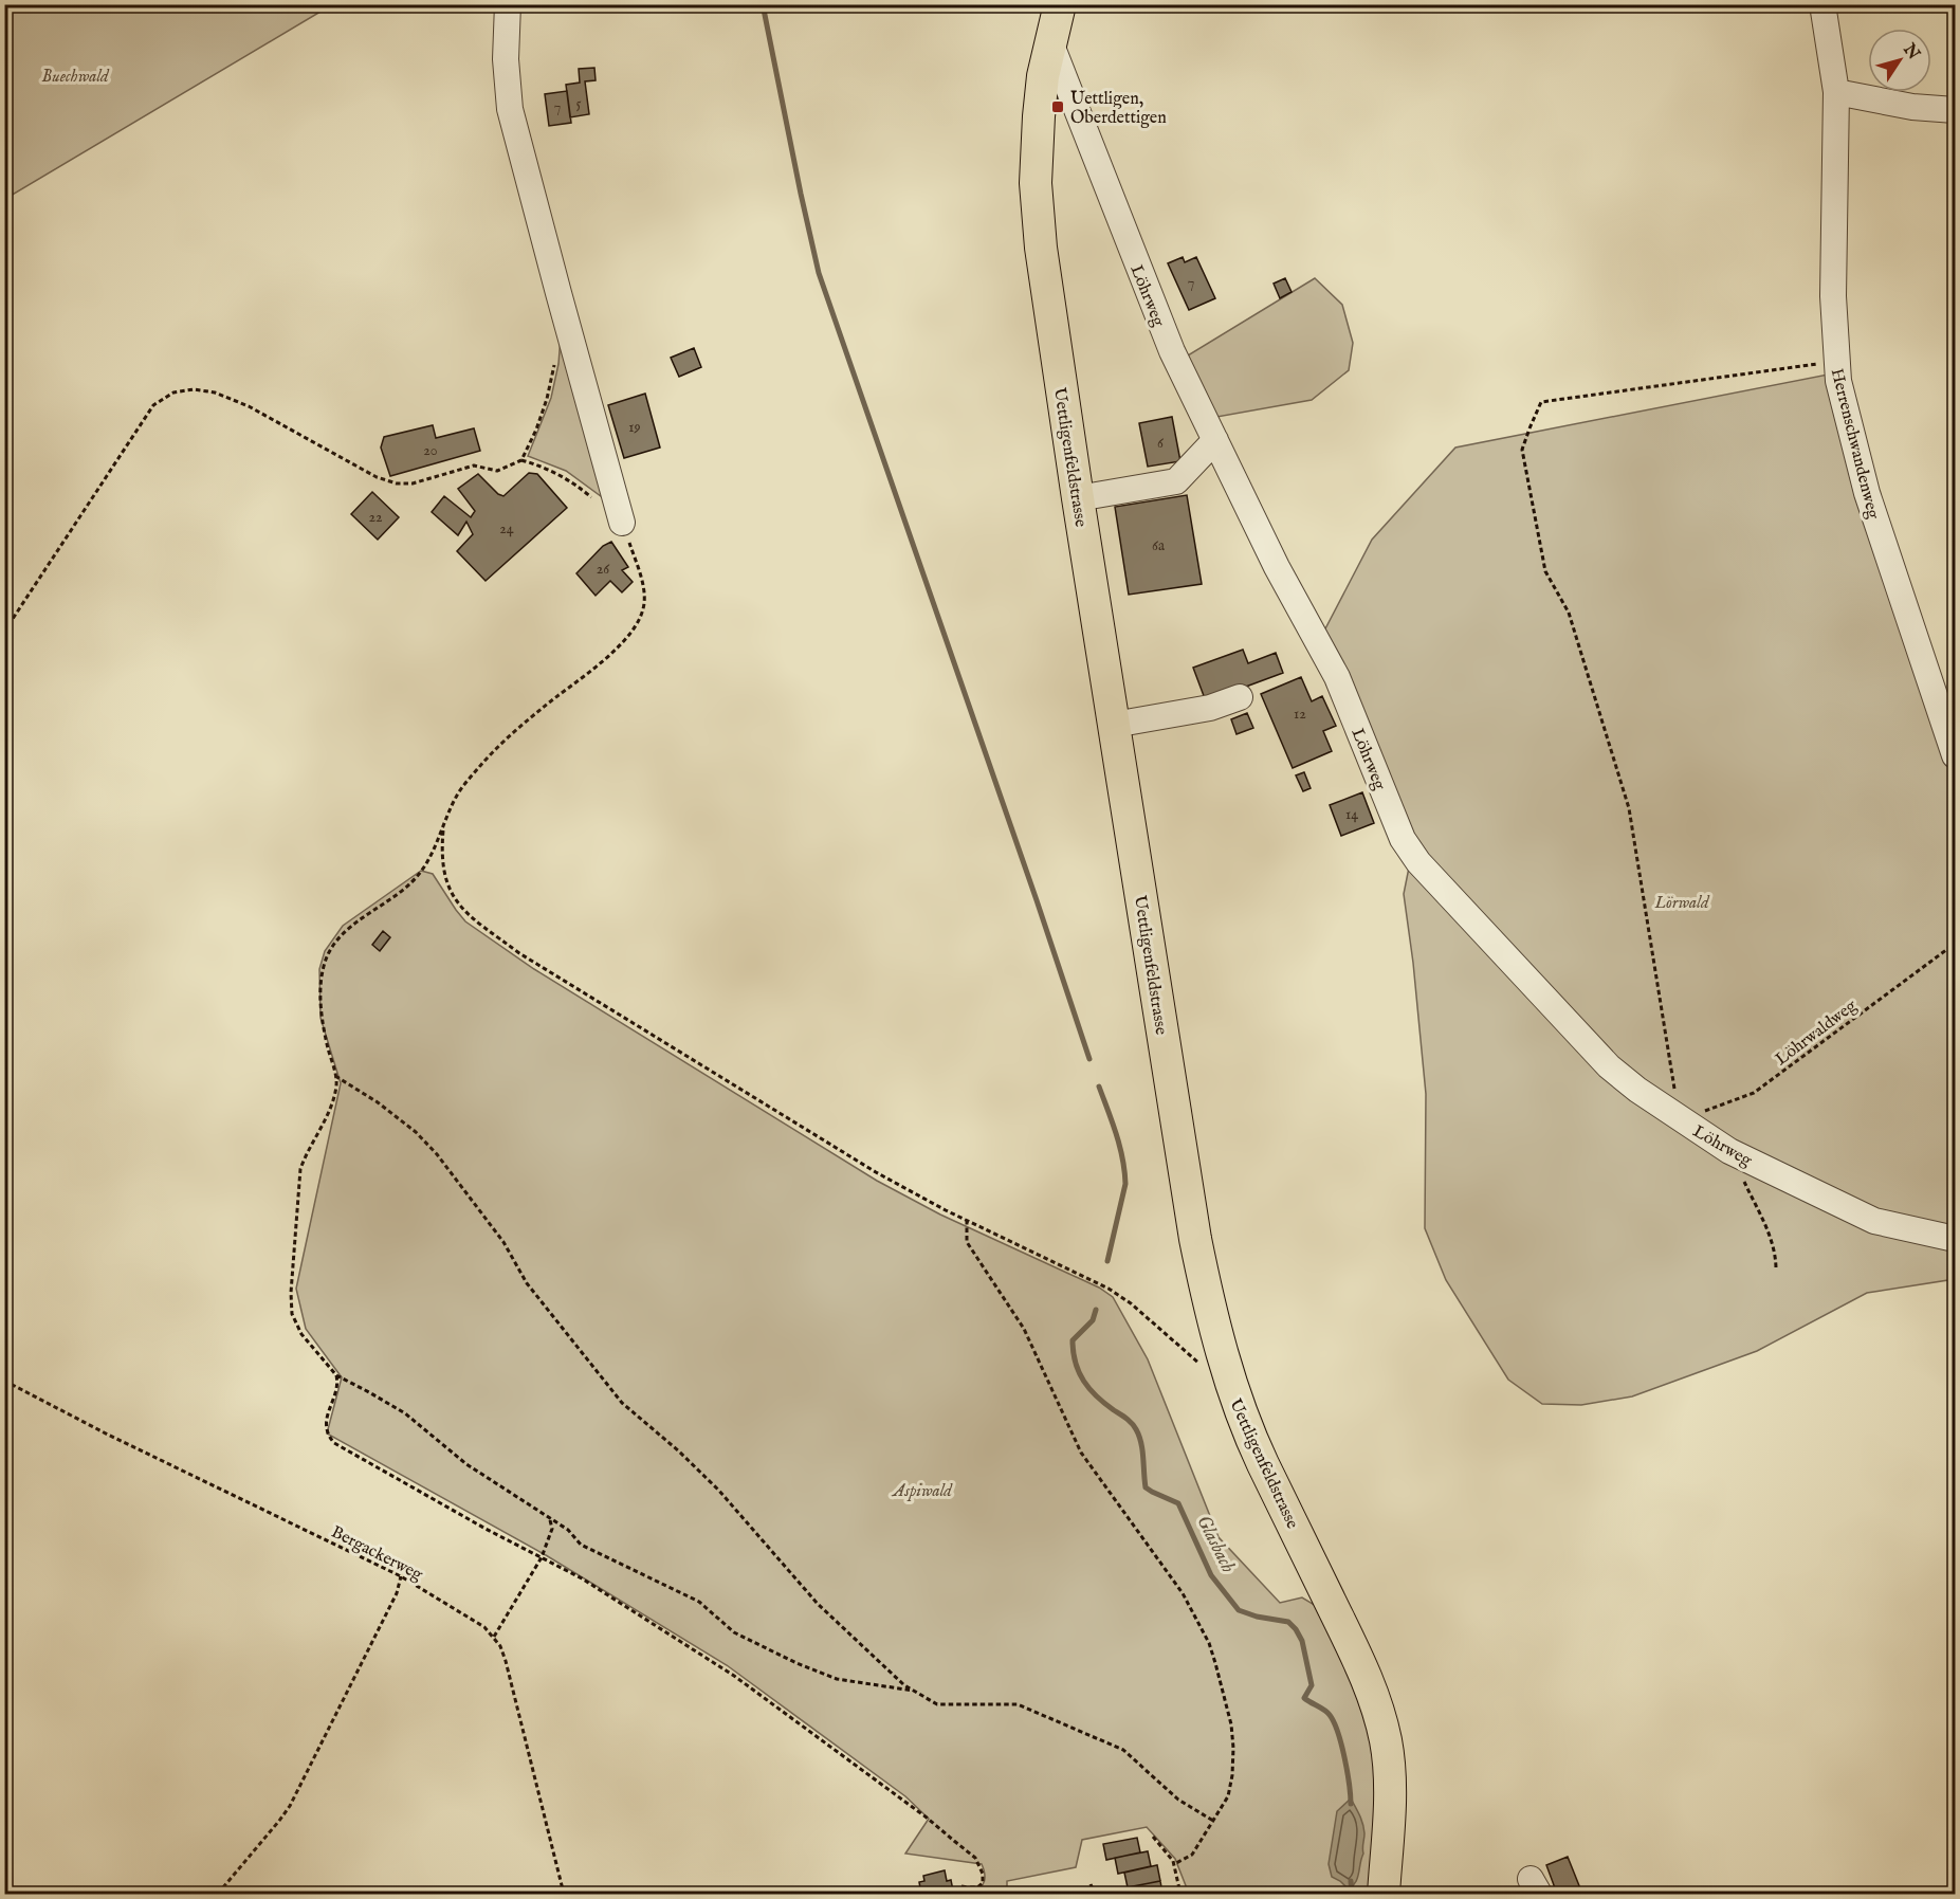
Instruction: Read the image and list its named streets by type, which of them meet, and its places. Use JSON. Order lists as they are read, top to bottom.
{
  "streets": {
    "main road": ["Uettligenfeldstrasse"],
    "street": ["Löhrweg", "Herrenschwandenweg"],
    "path": ["Löhrwaldweg", "Bergackerweg"]
  },
  "crossings": [
    ["Löhrweg", "Uettligenfeldstrasse"],
    ["Löhrweg", "Löhrwaldweg"]
  ],
  "water": ["Glasbach"],
  "parks": ["Buechwald", "Lörwald", "Aspiwald"],
  "places": {
    "transit": ["Uettligen, Oberdettigen"]
  },
  "house_numbers": [
    "5",
    "7",
    "7",
    "19",
    "6",
    "20",
    "22",
    "24",
    "6a",
    "26",
    "12",
    "14"
  ],
  "north": "top right"
}
